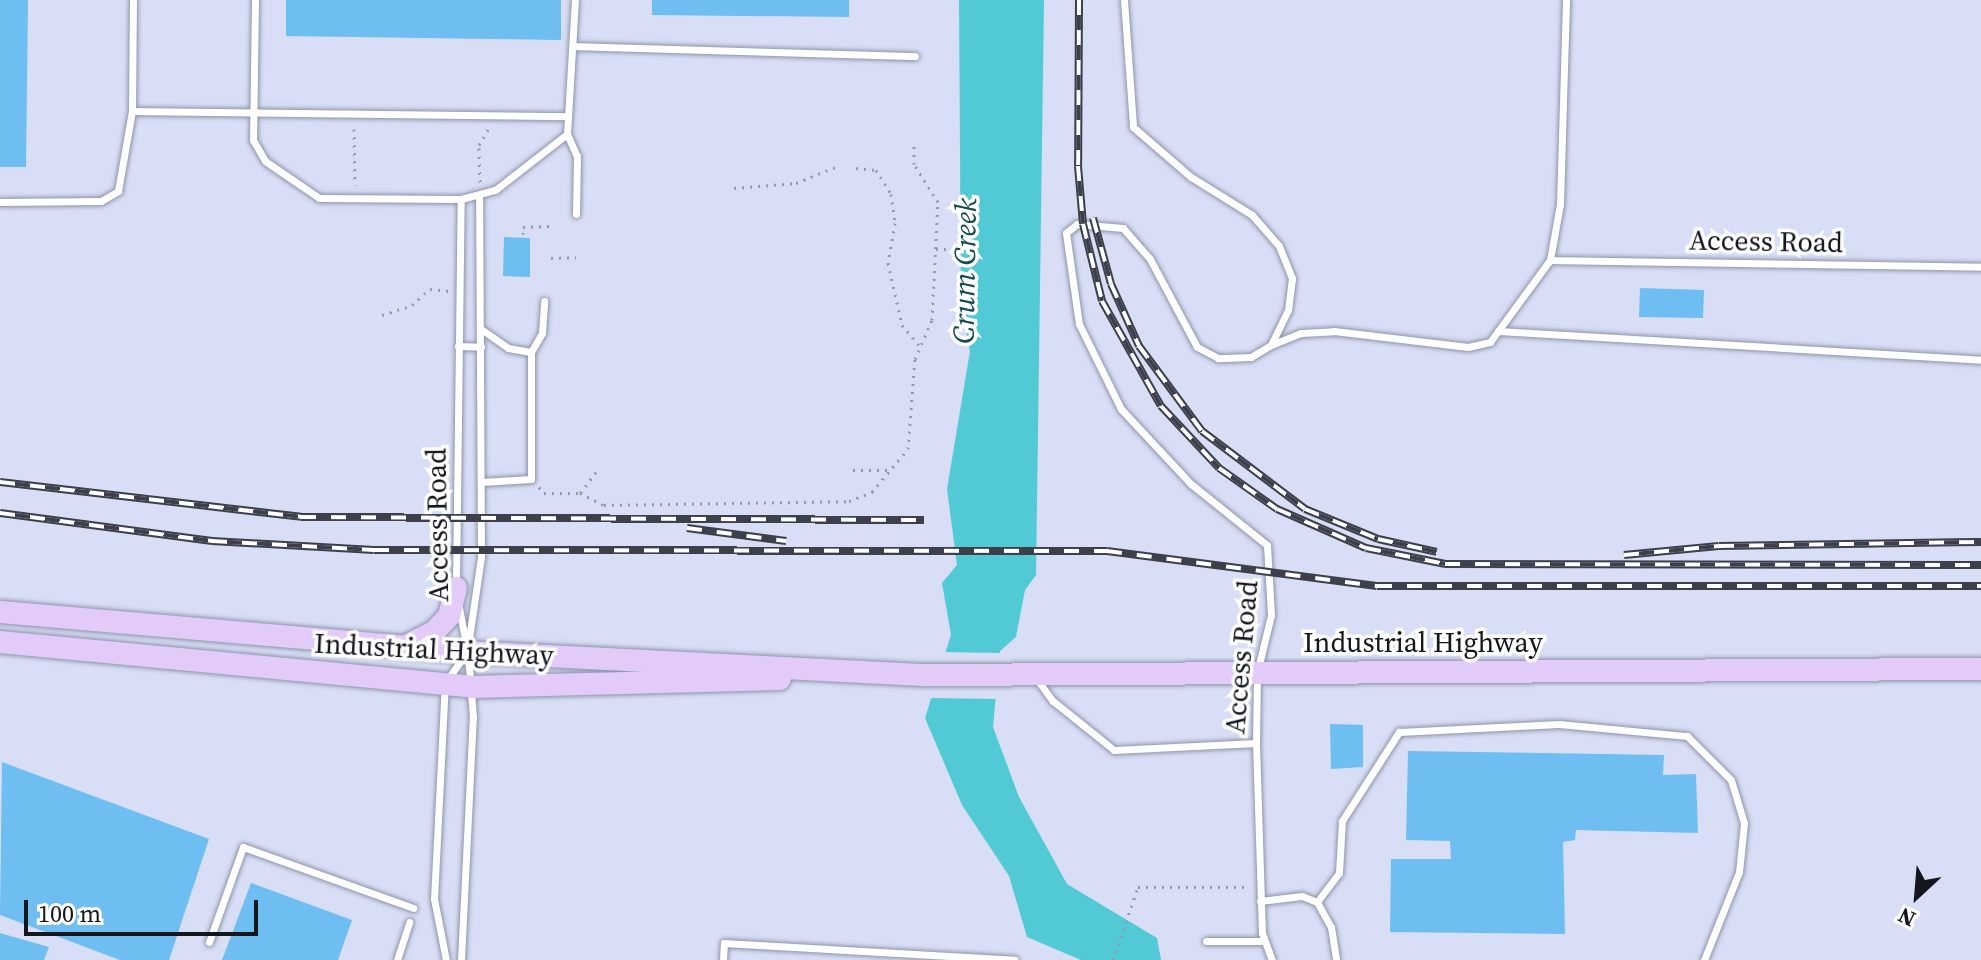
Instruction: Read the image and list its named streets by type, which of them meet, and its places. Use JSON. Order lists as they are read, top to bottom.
{
  "streets": {
    "main road": ["Industrial Highway"],
    "lane": ["Access Road"]
  },
  "crossings": [
    ["Access Road", "Industrial Highway"]
  ],
  "water": ["Crum Creek"],
  "scale_bar": "100 m",
  "north": "bottom left"
}
